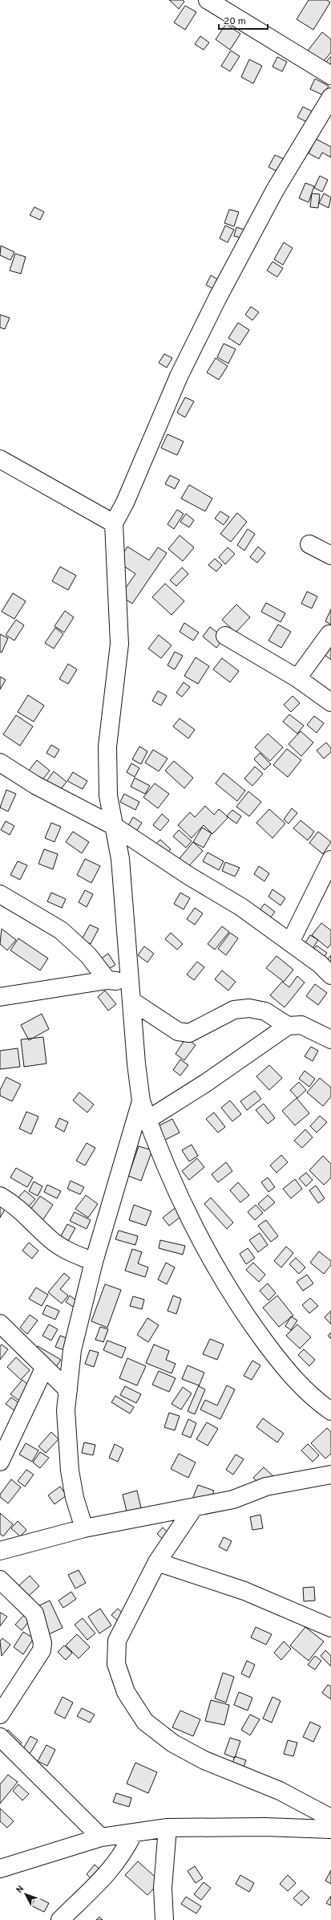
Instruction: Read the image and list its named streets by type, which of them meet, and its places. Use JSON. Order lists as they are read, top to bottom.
{
  "scale_bar": "20 m",
  "north": "top left"
}
